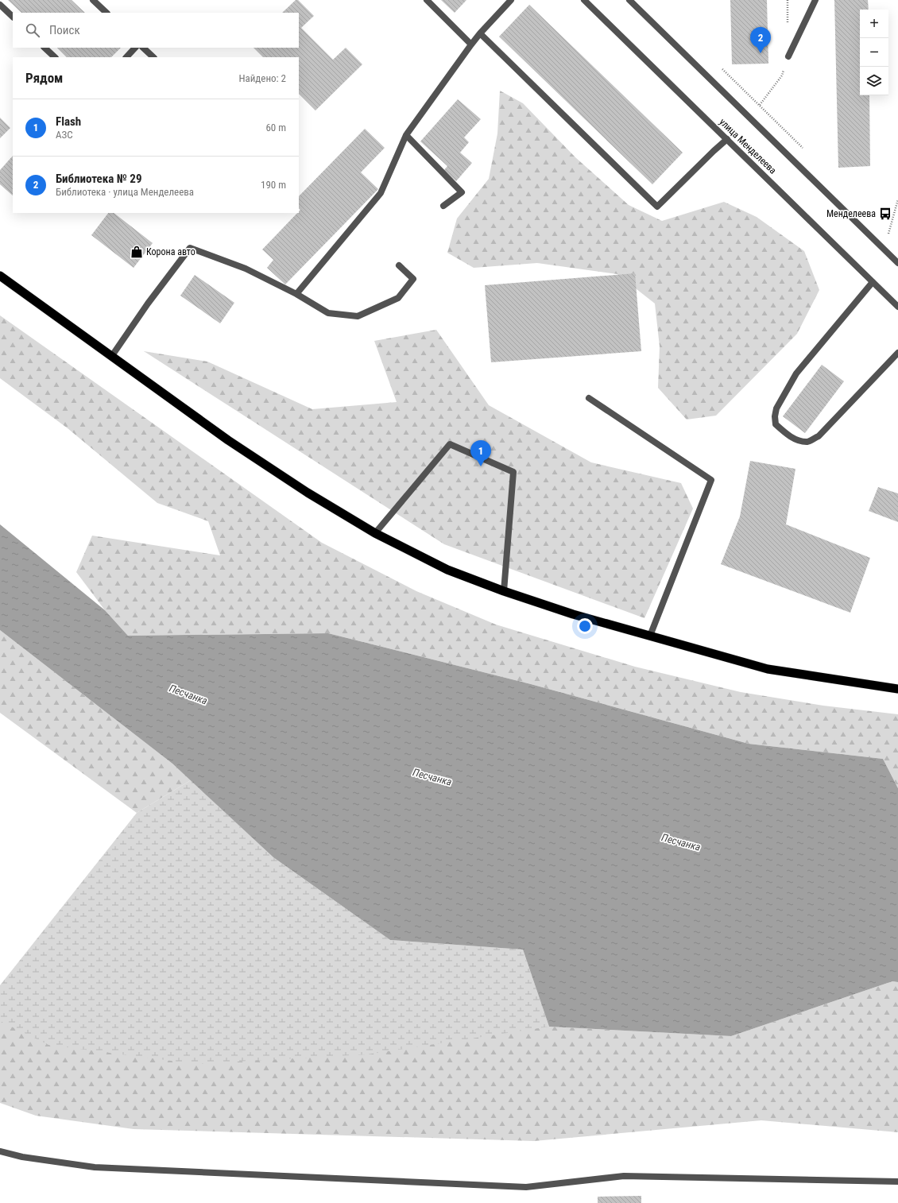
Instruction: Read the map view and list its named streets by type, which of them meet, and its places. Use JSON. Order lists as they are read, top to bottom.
{
  "streets": {
    "street": ["улица Менделеева"]
  },
  "water": ["Песчанка"],
  "places": {
    "bus stop": ["Менделеева"],
    "shop": ["Корона авто"]
  },
  "page": {
    "map_buttons": ["+", "−"],
    "search": "Поиск",
    "pins": ["2", "1"],
    "heading": ["Рядом", "Найдено: 2"],
    "list": [
      {
        "mark": "1",
        "name": "Flash",
        "note": "АЗС",
        "value": "60 m"
      },
      {
        "mark": "2",
        "name": "Библиотека № 29",
        "note": "Библиотека · улица Менделеева",
        "value": "190 m"
      }
    ]
  }
}
